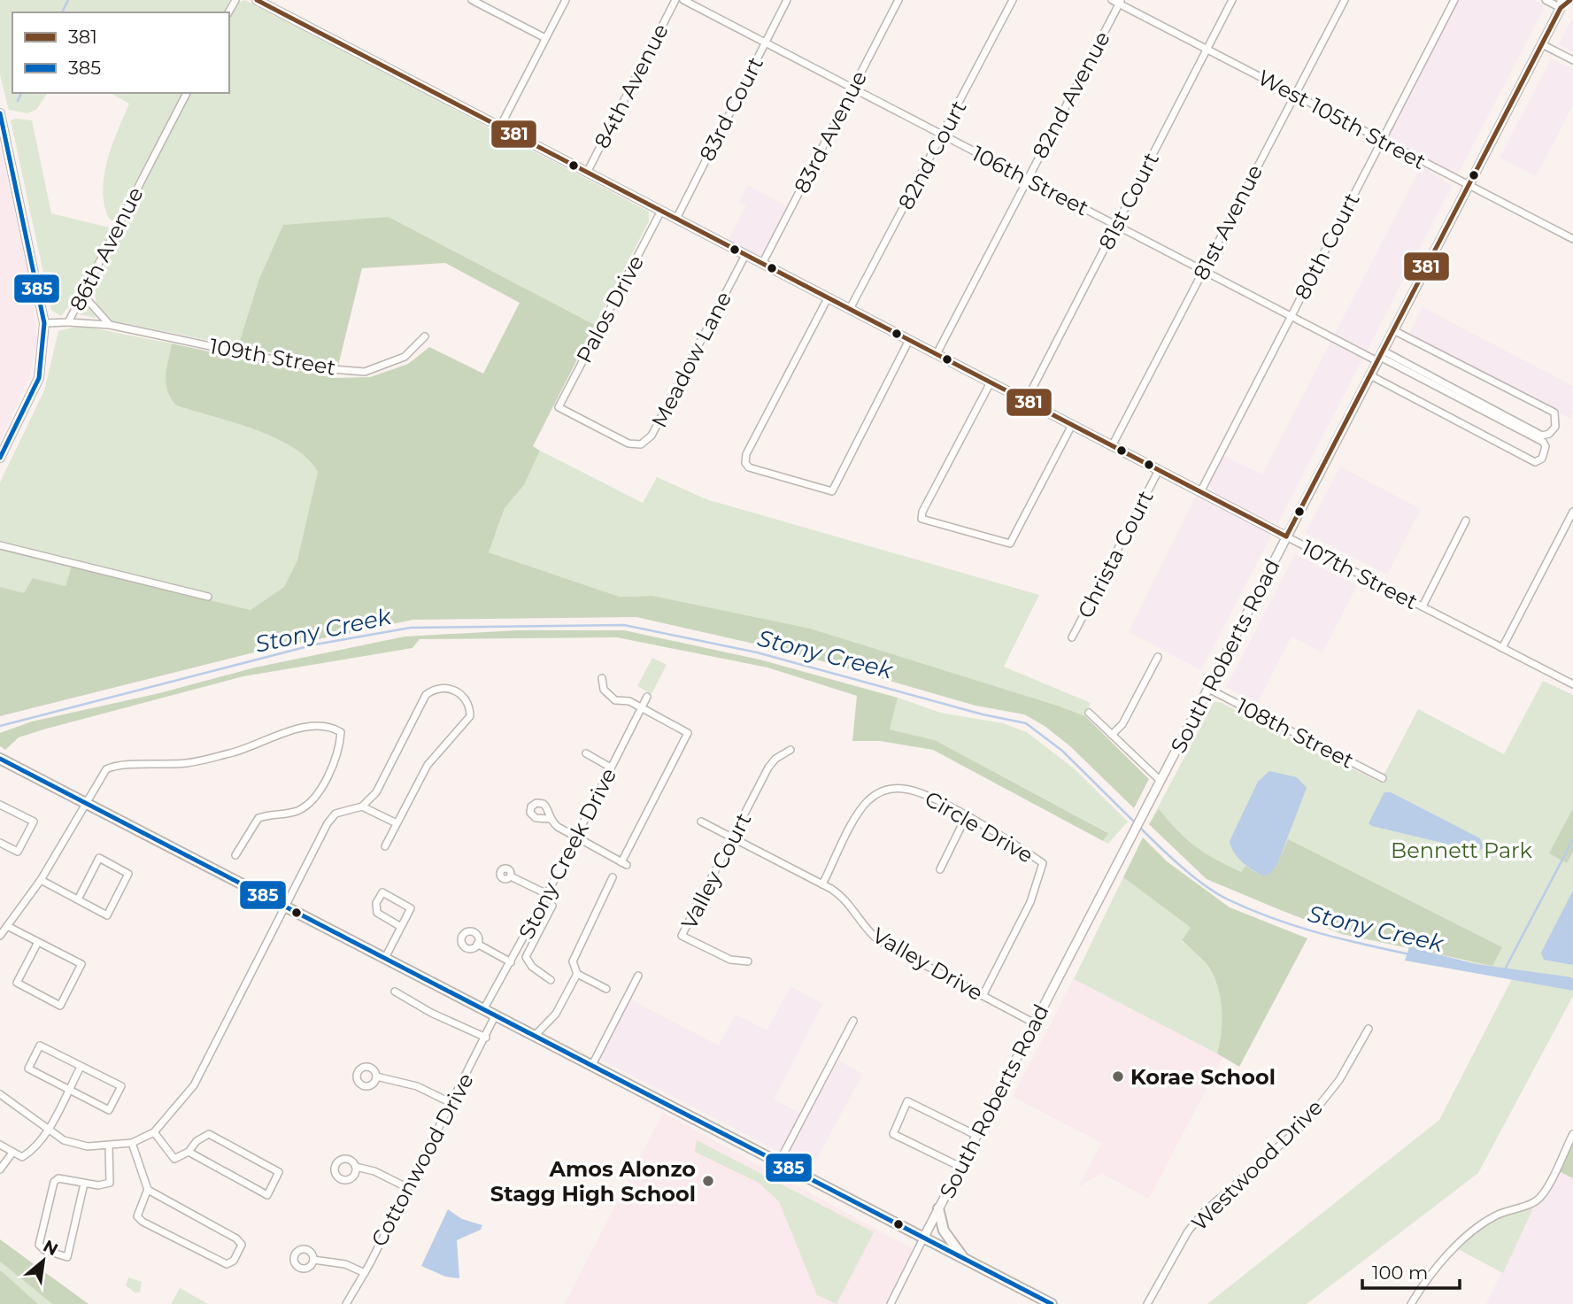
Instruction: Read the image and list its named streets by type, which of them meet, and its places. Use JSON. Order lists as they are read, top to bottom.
{
  "streets": {
    "street": [
      "84th Avenue",
      "82nd Avenue",
      "83rd Court",
      "West 105th Street",
      "83rd Avenue",
      "82nd Court",
      "106th Street",
      "81st Court",
      "81st Avenue",
      "80th Court",
      "86th Avenue",
      "Palos Drive",
      "109th Street",
      "Meadow Lane",
      "Christa Court",
      "107th Street",
      "South Roberts Road",
      "108th Street",
      "Circle Drive",
      "Stony Creek Drive",
      "Valley Court",
      "Valley Drive",
      "Cottonwood Drive",
      "Westwood Drive"
    ]
  },
  "crossings": [
    ["84th Avenue", "107th Street"],
    ["82nd Avenue", "West 105th Street"],
    ["82nd Avenue", "106th Street"],
    ["82nd Avenue", "107th Street"],
    ["83rd Court", "106th Street"],
    ["83rd Court", "107th Street"],
    ["West 105th Street", "81st Court"],
    ["West 105th Street", "81st Avenue"],
    ["West 105th Street", "80th Court"],
    ["West 105th Street", "South Roberts Road"],
    ["83rd Avenue", "106th Street"],
    ["83rd Avenue", "107th Street"],
    ["82nd Court", "106th Street"],
    ["82nd Court", "107th Street"],
    ["106th Street", "81st Court"],
    ["106th Street", "81st Avenue"],
    ["106th Street", "80th Court"],
    ["106th Street", "South Roberts Road"],
    ["81st Court", "107th Street"],
    ["81st Avenue", "107th Street"],
    ["80th Court", "107th Street"],
    ["86th Avenue", "109th Street"],
    ["Palos Drive", "Meadow Lane"],
    ["Palos Drive", "107th Street"],
    ["Meadow Lane", "107th Street"],
    ["Christa Court", "107th Street"],
    ["107th Street", "South Roberts Road"],
    ["South Roberts Road", "108th Street"],
    ["South Roberts Road", "Valley Drive"],
    ["Circle Drive", "Valley Drive"],
    ["Valley Court", "Valley Drive"]
  ],
  "water": ["Stony Creek"],
  "parks": ["Bennett Park"],
  "places": ["Korae School", "Amos Alonzo Stagg High School"],
  "lines": ["transit line 381", "transit line 385"],
  "legend": ["381", "385"],
  "scale_bar": "100 m",
  "north": "top right"
}
